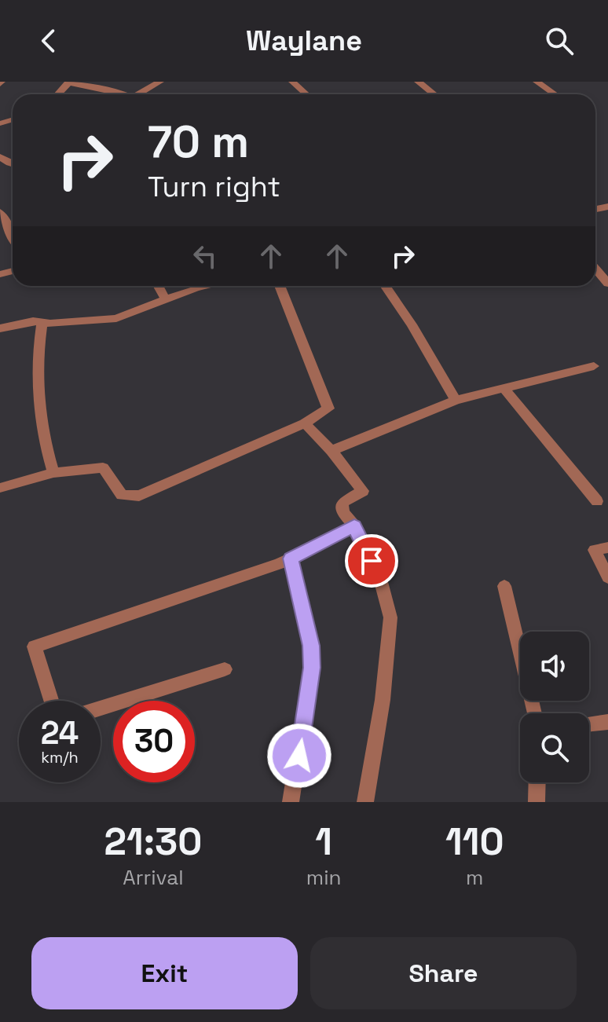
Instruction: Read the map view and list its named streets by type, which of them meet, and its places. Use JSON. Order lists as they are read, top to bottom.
{
  "page": {
    "header": "Waylane",
    "turn": ["70 m", "Turn right"],
    "speed": "24 km/h",
    "limit": "30",
    "eta": [
      "21:30",
      "Arrival",
      "1",
      "min",
      "110",
      "m"
    ],
    "buttons": ["Exit", "Share"]
  }
}
